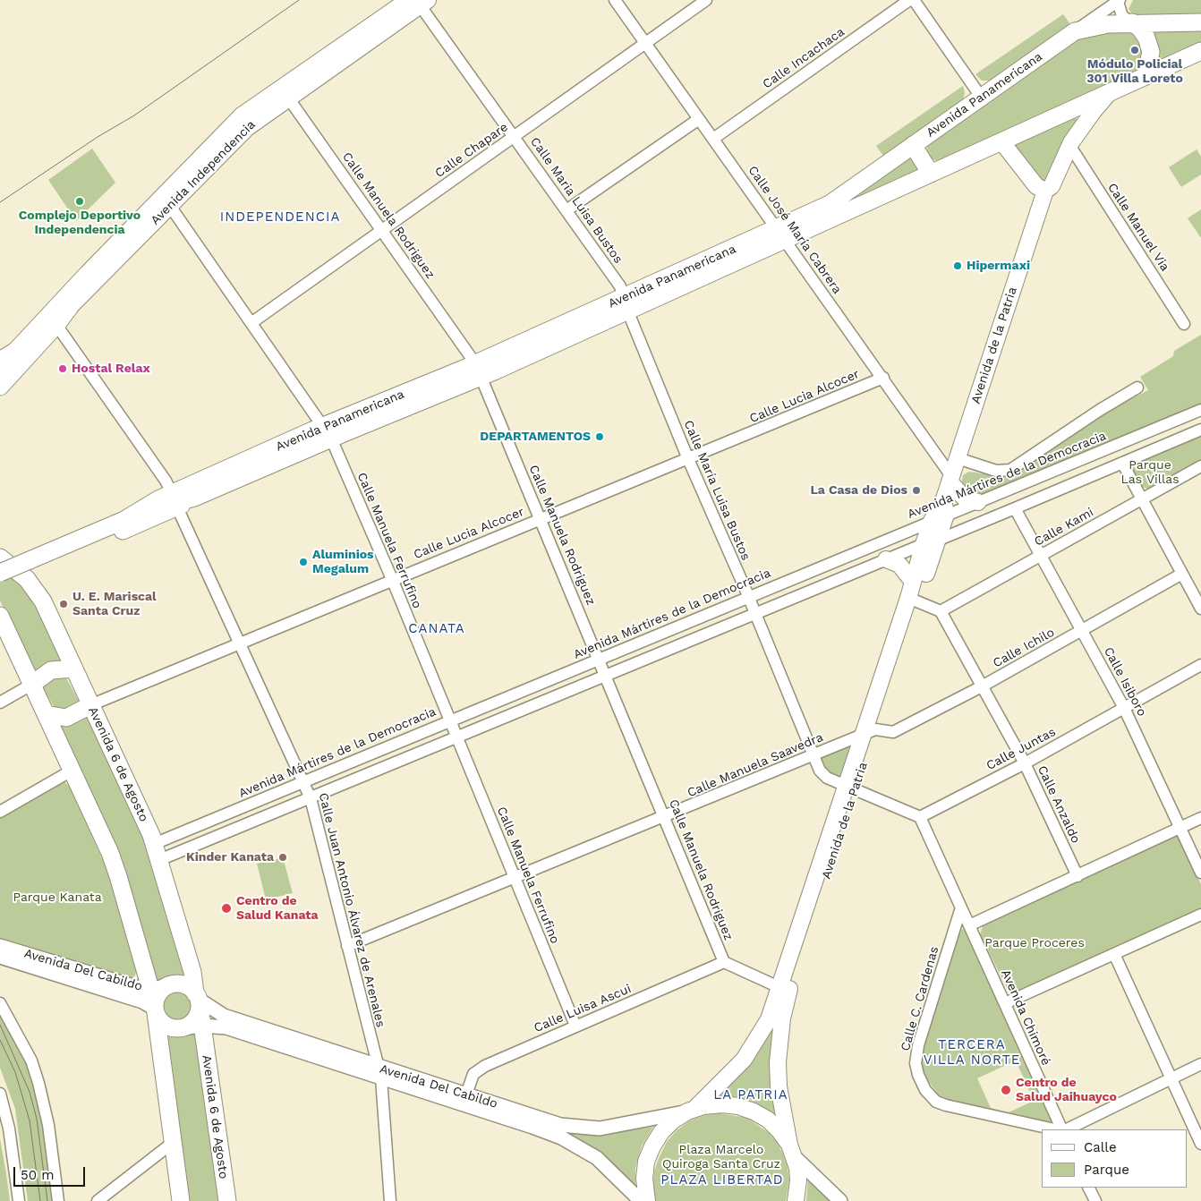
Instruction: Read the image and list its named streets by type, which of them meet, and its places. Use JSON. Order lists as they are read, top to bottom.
{
  "streets": {
    "main road": [
      "Avenida Panamericana",
      "Avenida Independencia",
      "Avenida de la Patria",
      "Avenida 6 de Agosto"
    ],
    "street": [
      "Calle Incachaca",
      "Calle Chapare",
      "Calle Maria Luisa Bustos",
      "Calle Manuela Rodriguez",
      "Calle Manuel Via",
      "Calle José María Cabrera",
      "Calle Lucia Alcocer",
      "Avenida Mártires de la Democracia",
      "Calle María Luisa Bustos",
      "Calle Kami",
      "Calle Manuela Ferrufino",
      "Calle Ichilo",
      "Calle Isiboro",
      "Calle Juntas",
      "Calle Manuela Saavedra",
      "Calle Anzaldo",
      "Calle Juan Antonio Álvarez de Arenales",
      "Avenida Del Cabildo",
      "Calle C. Cardenas",
      "Calle Luisa Ascui",
      "Avenida Chimoré"
    ]
  },
  "crossings": [
    ["Calle Incachaca", "Calle José María Cabrera"],
    ["Avenida Panamericana", "Calle Maria Luisa Bustos"],
    ["Avenida Panamericana", "Calle Manuela Rodriguez"],
    ["Avenida Panamericana", "Calle José María Cabrera"],
    ["Avenida Panamericana", "Avenida de la Patria"],
    ["Avenida Panamericana", "Calle María Luisa Bustos"],
    ["Avenida Panamericana", "Calle Manuela Ferrufino"],
    ["Avenida Panamericana", "Avenida 6 de Agosto"],
    ["Avenida Panamericana", "Calle Juan Antonio Álvarez de Arenales"],
    ["Calle Chapare", "Calle Maria Luisa Bustos"],
    ["Calle Chapare", "Calle Manuela Rodriguez"],
    ["Calle Chapare", "Calle José María Cabrera"],
    ["Calle Chapare", "Calle Manuela Ferrufino"],
    ["Avenida Independencia", "Calle Maria Luisa Bustos"],
    ["Avenida Independencia", "Calle Manuela Rodriguez"],
    ["Avenida Independencia", "Calle Manuela Ferrufino"],
    ["Calle Maria Luisa Bustos", "Calle María Luisa Bustos"],
    ["Calle Manuela Rodriguez", "Calle Lucia Alcocer"],
    ["Calle Manuela Rodriguez", "Avenida Mártires de la Democracia"],
    ["Calle Manuela Rodriguez", "Calle Manuela Saavedra"],
    ["Calle Manuela Rodriguez", "Calle Luisa Ascui"],
    ["Calle Manuel Via", "Avenida de la Patria"],
    ["Calle José María Cabrera", "Avenida de la Patria"],
    ["Calle José María Cabrera", "Calle Lucia Alcocer"],
    ["Avenida de la Patria", "Avenida Mártires de la Democracia"],
    ["Avenida de la Patria", "Calle María Luisa Bustos"],
    ["Avenida de la Patria", "Calle Ichilo"],
    ["Avenida de la Patria", "Calle Manuela Saavedra"],
    ["Avenida de la Patria", "Avenida Del Cabildo"],
    ["Calle Lucia Alcocer", "Calle María Luisa Bustos"],
    ["Calle Lucia Alcocer", "Calle Manuela Ferrufino"],
    ["Calle Lucia Alcocer", "Avenida 6 de Agosto"],
    ["Calle Lucia Alcocer", "Calle Juan Antonio Álvarez de Arenales"],
    ["Avenida Mártires de la Democracia", "Calle María Luisa Bustos"],
    ["Avenida Mártires de la Democracia", "Calle Manuela Ferrufino"],
    ["Avenida Mártires de la Democracia", "Avenida 6 de Agosto"],
    ["Avenida Mártires de la Democracia", "Calle Juan Antonio Álvarez de Arenales"],
    ["Calle María Luisa Bustos", "Calle Manuela Saavedra"],
    ["Calle Kami", "Calle Isiboro"],
    ["Calle Kami", "Calle Anzaldo"],
    ["Calle Manuela Ferrufino", "Calle Manuela Saavedra"],
    ["Calle Manuela Ferrufino", "Calle Luisa Ascui"],
    ["Calle Ichilo", "Calle Isiboro"],
    ["Calle Ichilo", "Calle Manuela Saavedra"],
    ["Calle Ichilo", "Calle Anzaldo"],
    ["Calle Isiboro", "Calle Juntas"],
    ["Calle Juntas", "Calle Anzaldo"],
    ["Calle Juntas", "Avenida Chimoré"],
    ["Avenida 6 de Agosto", "Avenida Del Cabildo"],
    ["Calle Manuela Saavedra", "Calle Juan Antonio Álvarez de Arenales"],
    ["Calle Juan Antonio Álvarez de Arenales", "Avenida Del Cabildo"],
    ["Avenida Del Cabildo", "Calle Luisa Ascui"],
    ["Calle C. Cardenas", "Avenida Chimoré"]
  ],
  "districts": [
    "INDEPENDENCIA",
    "CANATA",
    "TERCERA VILLA NORTE",
    "LA PATRIA",
    "PLAZA LIBERTAD"
  ],
  "parks": [
    "Parque Las Villas",
    "Parque Kanata",
    "Parque Proceres",
    "Plaza Marcelo Quiroga Santa Cruz"
  ],
  "places": [
    "Módulo Policial 301 Villa Loreto",
    "Complejo Deportivo Independencia",
    "Hipermaxi",
    "Hostal Relax",
    "DEPARTAMENTOS",
    "La Casa de Dios",
    "Aluminios Megalum",
    "U. E. Mariscal Santa Cruz",
    "Kinder Kanata",
    "Centro de Salud Kanata",
    "Centro de Salud Jaihuayco"
  ],
  "legend": ["Calle", "Parque"],
  "scale_bar": "50 m"
}
